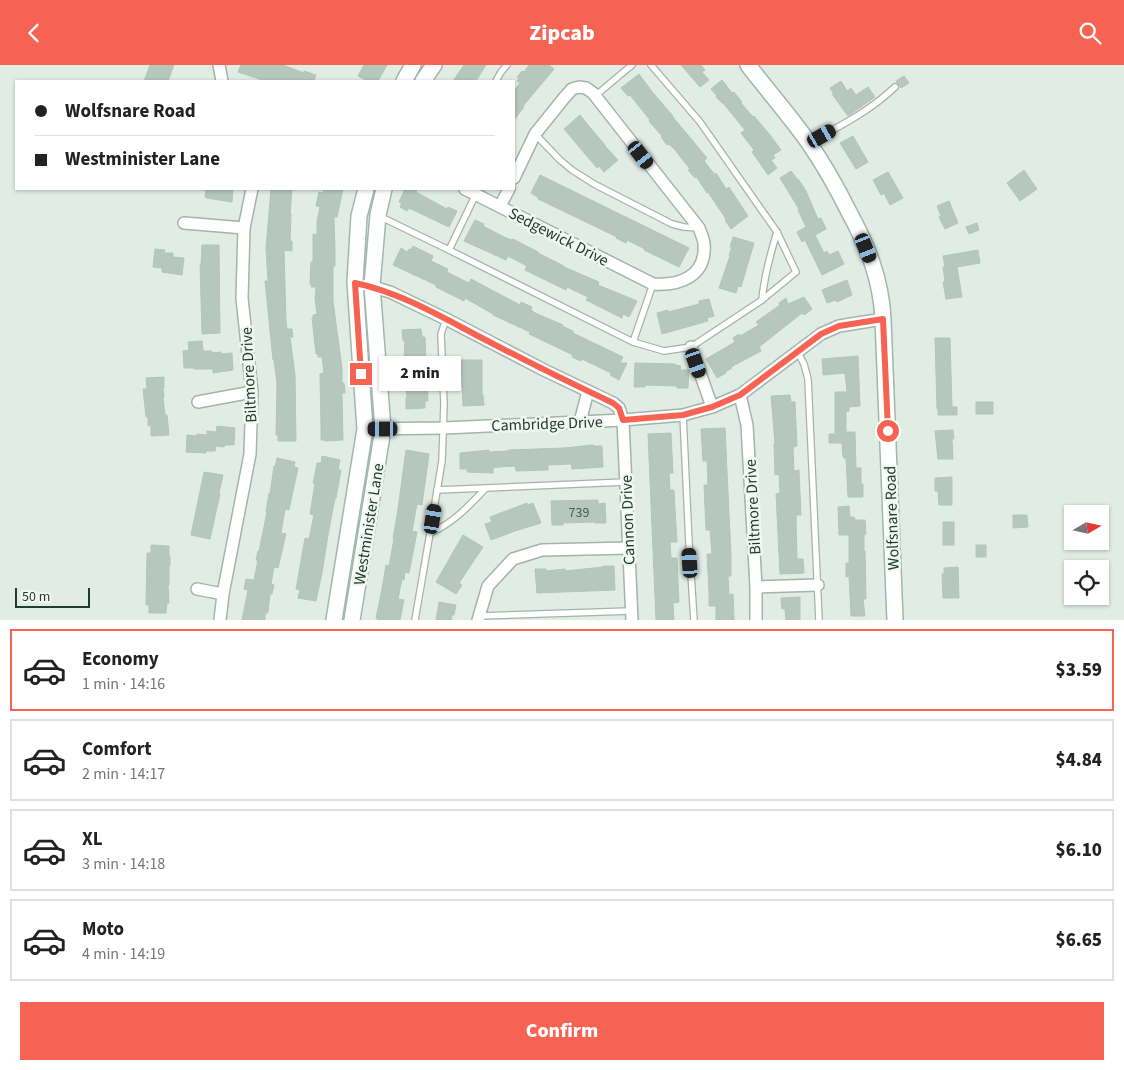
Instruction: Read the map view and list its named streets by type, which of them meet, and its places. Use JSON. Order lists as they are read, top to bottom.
{
  "streets": {
    "street": [
      "Sedgewick Drive",
      "Biltmore Drive",
      "Cambridge Drive",
      "Wolfsnare Road",
      "Cannon Drive",
      "Westminister Lane"
    ]
  },
  "crossings": [
    ["Biltmore Drive", "Cambridge Drive"],
    ["Cambridge Drive", "Wolfsnare Road"],
    ["Cambridge Drive", "Cannon Drive"],
    ["Cambridge Drive", "Westminister Lane"]
  ],
  "house_numbers": ["739"],
  "scale_bar": "50 m",
  "north": "right",
  "page": {
    "header": "Zipcab",
    "banner": ["Wolfsnare Road", "Westminister Lane"],
    "bubble": "2 min",
    "scale": "50 m",
    "list": [
      {
        "name": "Economy",
        "note": "1 min · 14:16",
        "value": "$3.59"
      },
      {
        "name": "Comfort",
        "note": "2 min · 14:17",
        "value": "$4.84"
      },
      {
        "name": "XL",
        "note": "3 min · 14:18",
        "value": "$6.10"
      },
      {
        "name": "Moto",
        "note": "4 min · 14:19",
        "value": "$6.65"
      }
    ],
    "buttons": "Confirm"
  }
}
